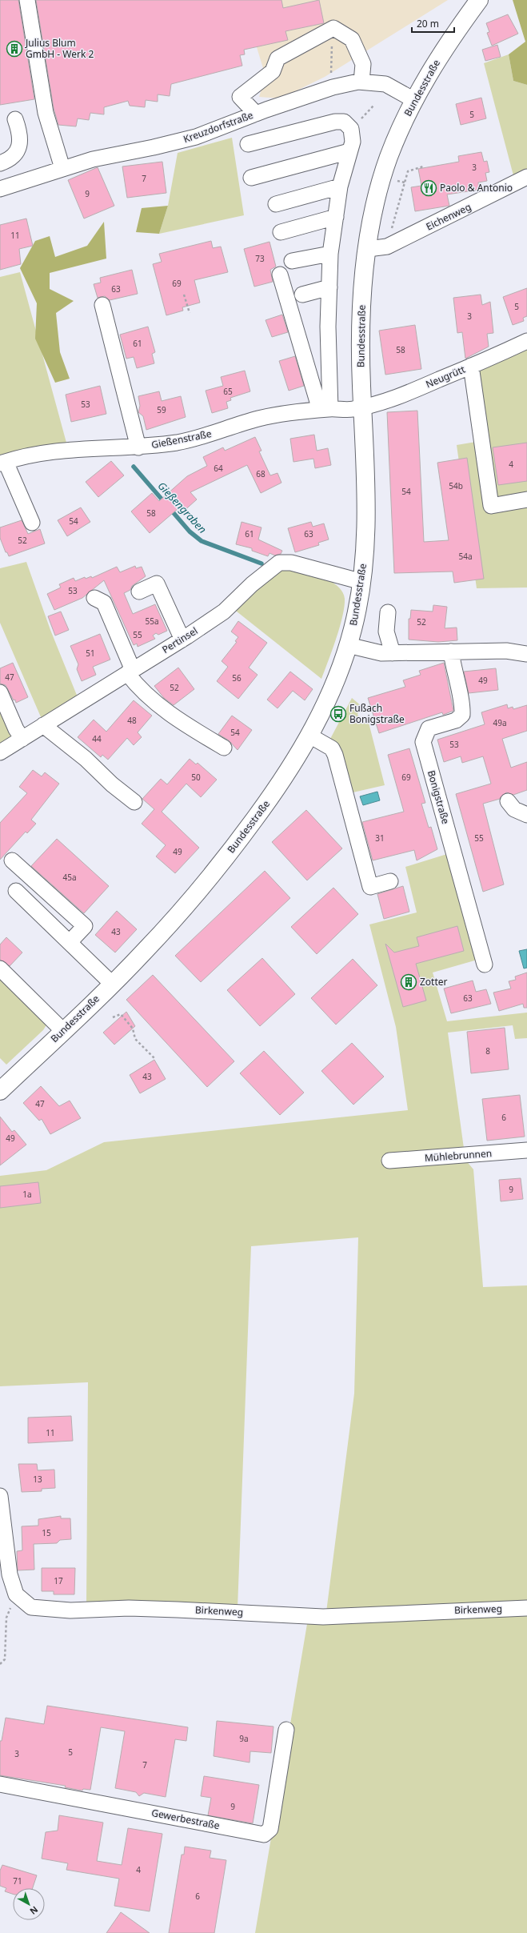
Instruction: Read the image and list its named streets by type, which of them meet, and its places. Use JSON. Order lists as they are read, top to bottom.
{
  "streets": {
    "main road": ["Bundesstraße"],
    "street": [
      "Kreuzdorfstraße",
      "Eichenweg",
      "Neugrütt",
      "Gießenstraße",
      "Pertinsel",
      "Bonigstraße",
      "Mühlebrunnen",
      "Birkenweg",
      "Gewerbestraße"
    ]
  },
  "crossings": [
    ["Bundesstraße", "Kreuzdorfstraße"],
    ["Bundesstraße", "Eichenweg"],
    ["Bundesstraße", "Neugrütt"],
    ["Bundesstraße", "Gießenstraße"],
    ["Bundesstraße", "Pertinsel"],
    ["Neugrütt", "Gießenstraße"]
  ],
  "water": ["Gießengraben"],
  "places": {
    "building": ["Julius Blum GmbH - Werk 2", "Zotter"],
    "restaurant": ["Paolo & Antonio"],
    "bus stop": ["Fußach Bonigstraße"]
  },
  "house_numbers": [
    "5",
    "3",
    "7",
    "9",
    "11",
    "73",
    "69",
    "63",
    "5",
    "3",
    "61",
    "58",
    "65",
    "53",
    "59",
    "4",
    "64",
    "68",
    "54b",
    "54",
    "58",
    "54",
    "61",
    "63",
    "52",
    "54a",
    "53",
    "55a",
    "52",
    "55",
    "51",
    "47",
    "56",
    "49",
    "52",
    "48",
    "49a",
    "54",
    "44",
    "53",
    "50",
    "69",
    "31",
    "55",
    "49",
    "45a",
    "43",
    "63",
    "8",
    "43",
    "47",
    "6",
    "49",
    "9",
    "1a",
    "11",
    "13",
    "15",
    "17",
    "9a",
    "5",
    "3",
    "7",
    "9",
    "4",
    "71",
    "6"
  ],
  "scale_bar": "20 m",
  "north": "bottom right"
}
